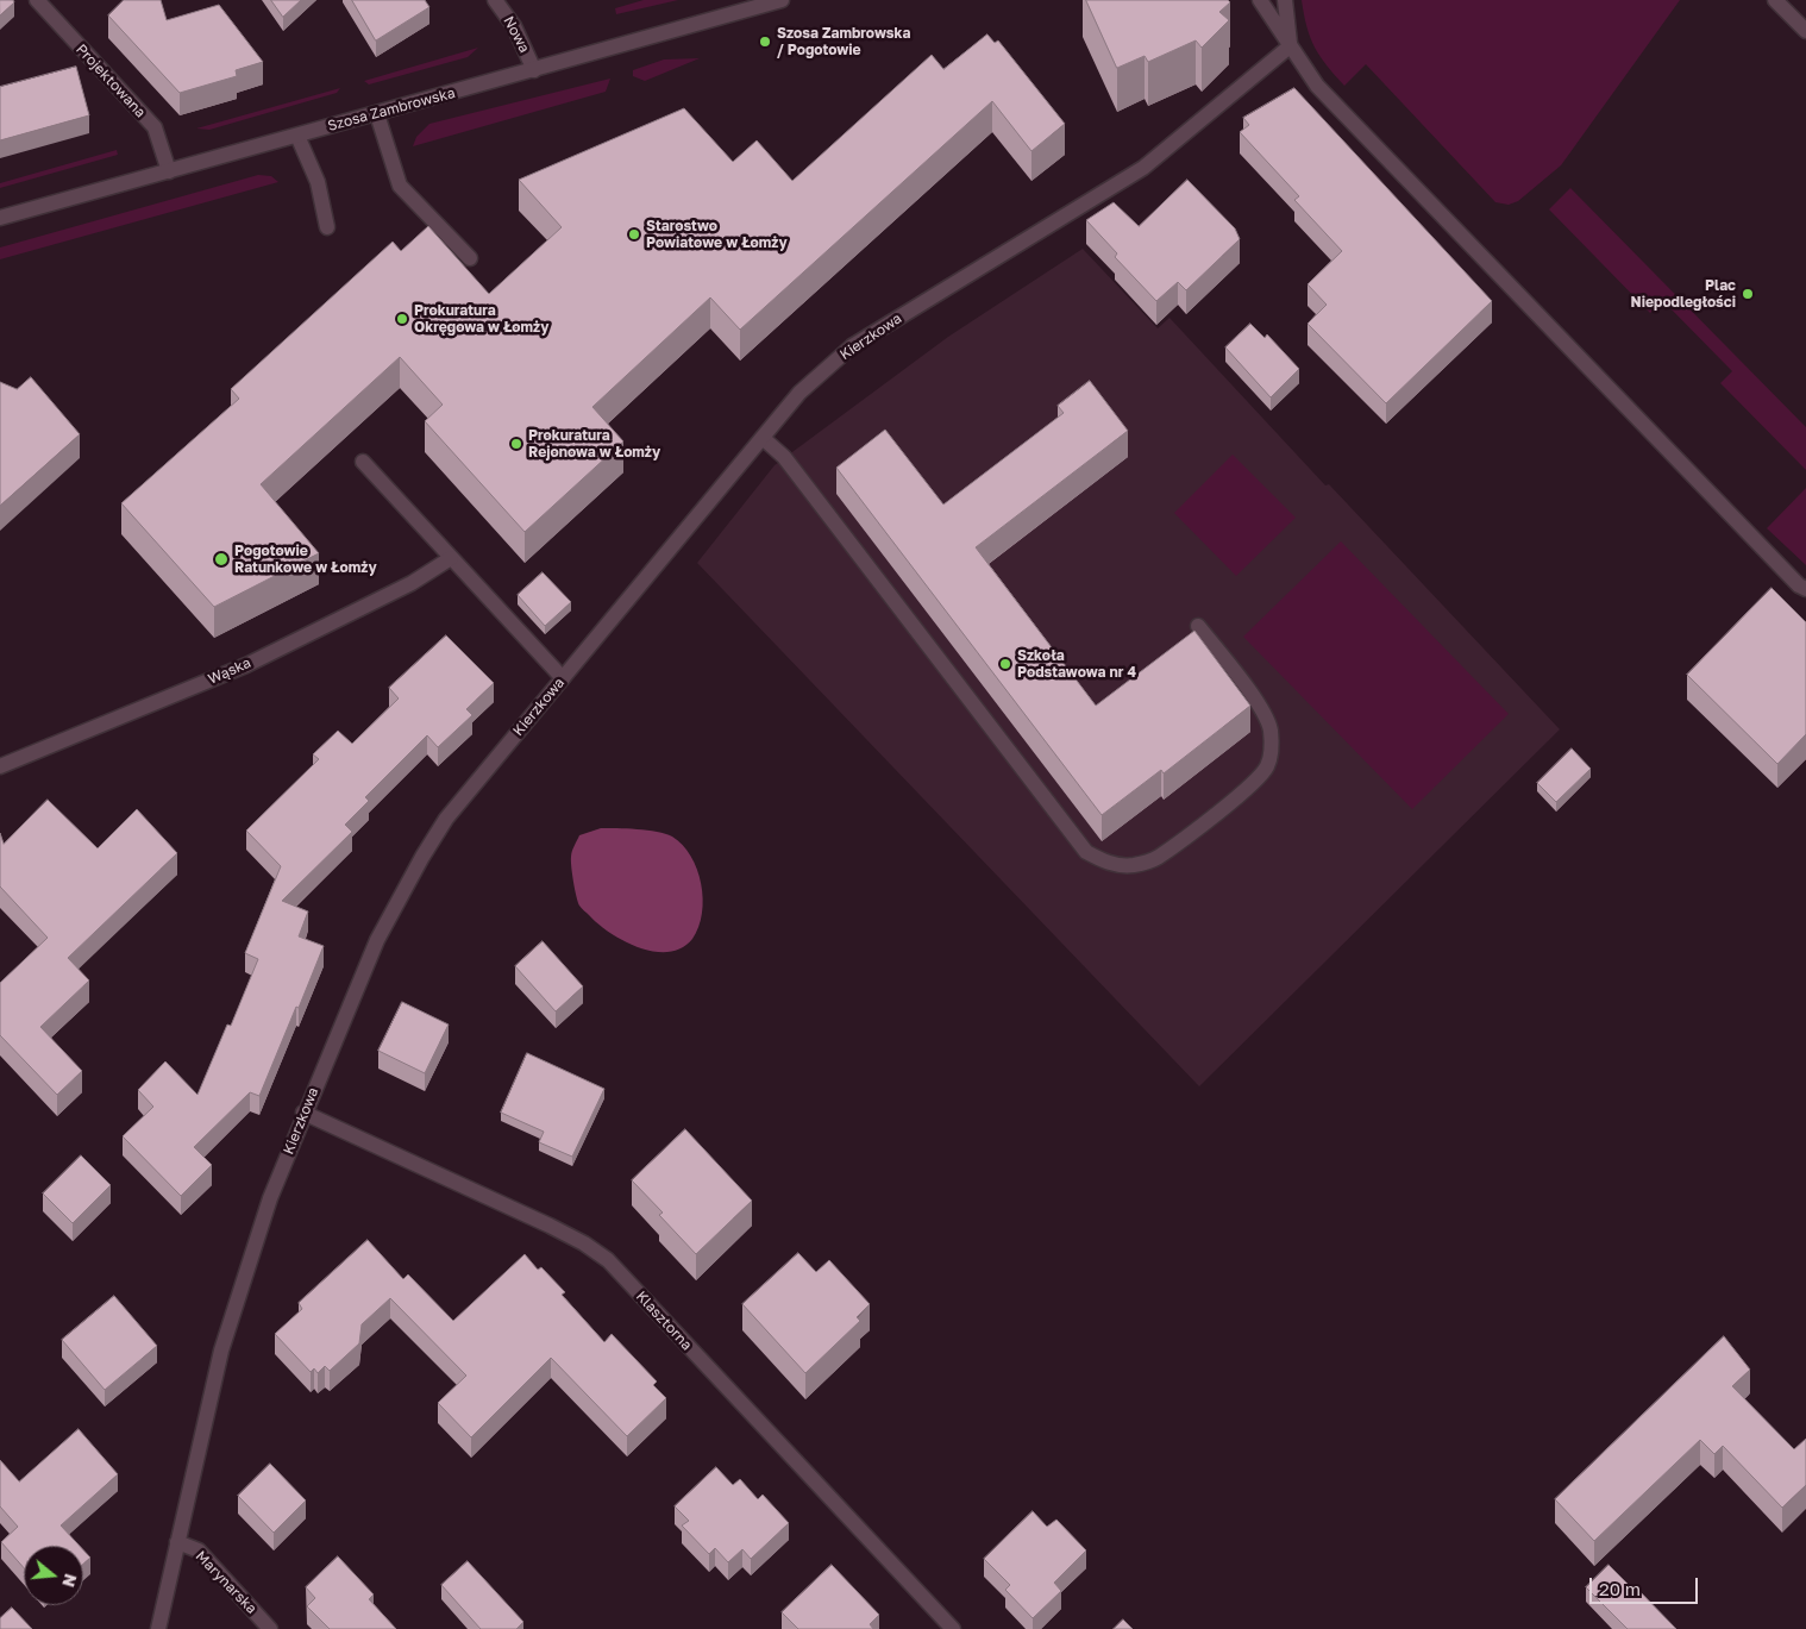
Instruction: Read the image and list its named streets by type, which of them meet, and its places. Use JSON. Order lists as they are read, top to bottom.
{
  "streets": {
    "street": [
      "Nowa",
      "Projektowana",
      "Szosa Zambrowska",
      "Kierzkowa",
      "Wąska",
      "Klasztorna",
      "Marynarska"
    ]
  },
  "crossings": [
    ["Nowa", "Szosa Zambrowska"],
    ["Projektowana", "Szosa Zambrowska"],
    ["Kierzkowa", "Klasztorna"],
    ["Kierzkowa", "Marynarska"]
  ],
  "places": [
    "Szosa Zambrowska / Pogotowie",
    "Starostwo Powiatowe w Łomży",
    "Plac Niepodległości",
    "Prokuratura Okręgowa w Łomży",
    "Prokuratura Rejonowa w Łomży",
    "Pogotowie Ratunkowe w Łomży",
    "Szkoła Podstawowa nr 4"
  ],
  "scale_bar": "20 m",
  "north": "right"
}
